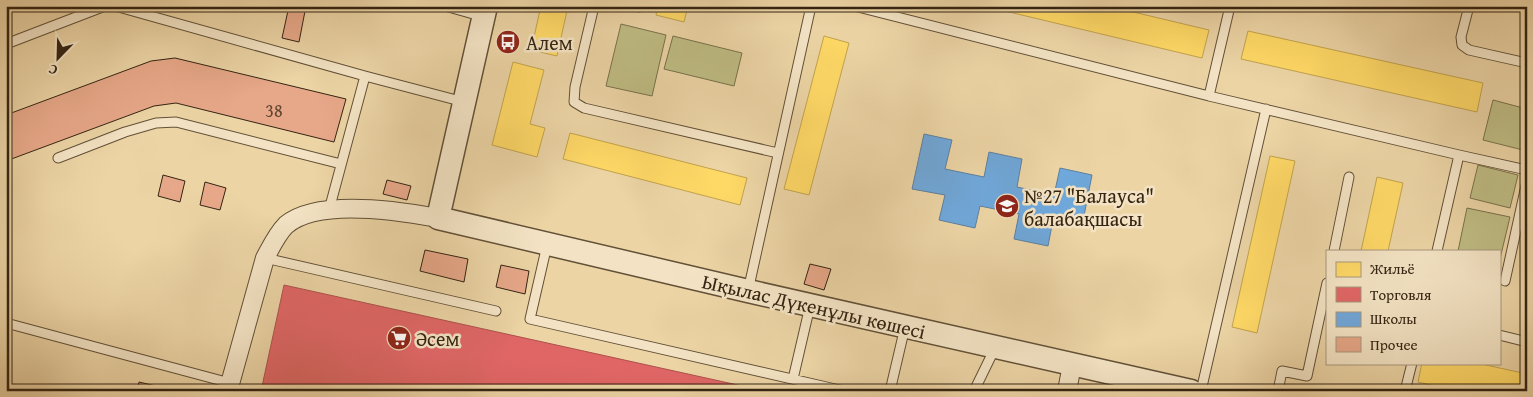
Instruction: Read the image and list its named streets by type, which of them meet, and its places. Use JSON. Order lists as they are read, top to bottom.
{
  "streets": {
    "street": ["Ықылас Дүкенұлы көшесі"]
  },
  "places": {
    "bus stop": ["Алем"],
    "school or university": ["№27 \"Балауса\" балабақшасы"],
    "supermarket": ["Әсем"]
  },
  "house_numbers": ["38"],
  "legend": [
    "Жильё",
    "Торговля",
    "Школы",
    "Прочее"
  ],
  "north": "bottom left"
}
